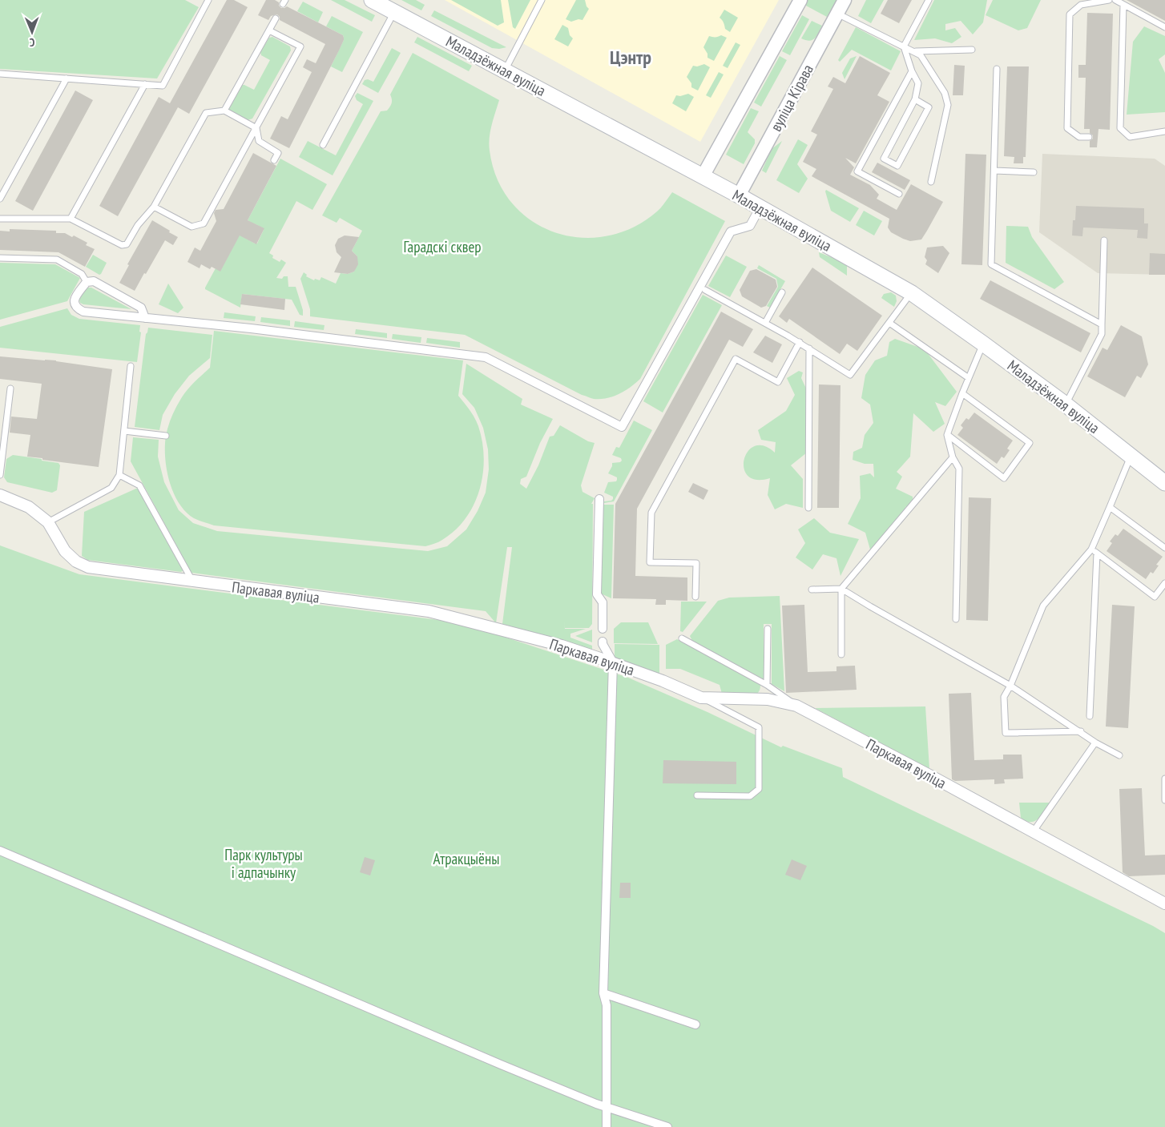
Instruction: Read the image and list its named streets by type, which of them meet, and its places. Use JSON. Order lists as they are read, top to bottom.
{
  "streets": {
    "main road": ["Маладзёжная вуліца"],
    "street": ["вуліца Кірава", "Паркавая вуліца"]
  },
  "crossings": [
    ["Маладзёжная вуліца", "вуліца Кірава"]
  ],
  "districts": ["Цэнтр"],
  "parks": ["Гарадскі сквер", "Парк культуры і адпачынку", "Атракцыёны"],
  "north": "bottom"
}
